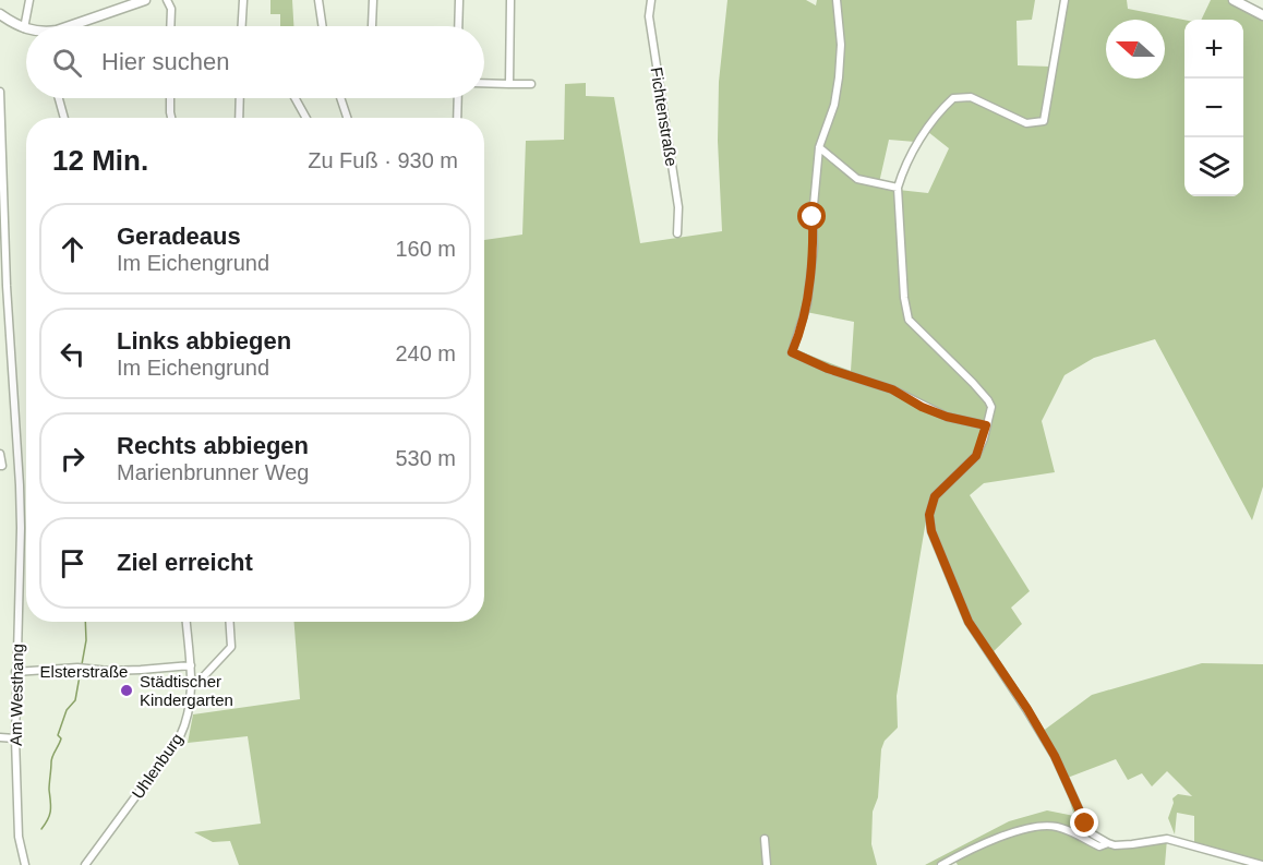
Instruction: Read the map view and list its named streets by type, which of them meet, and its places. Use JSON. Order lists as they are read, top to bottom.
{
  "streets": {
    "street": [
      "Fichtenstraße",
      "Elsterstraße",
      "Am Westhang",
      "Uhlenburg"
    ]
  },
  "crossings": [
    ["Elsterstraße", "Am Westhang"],
    ["Elsterstraße", "Uhlenburg"]
  ],
  "places": ["Städtischer Kindergarten"],
  "north": "left",
  "page": {
    "map_buttons": ["+", "−"],
    "search": "Hier suchen",
    "heading": ["12 Min.", "Zu Fuß · 930 m"],
    "list": [
      ["Geradeaus", "Im Eichengrund", "160 m"],
      ["Links abbiegen", "Im Eichengrund", "240 m"],
      ["Rechts abbiegen", "Marienbrunner Weg", "530 m"],
      "Ziel erreicht"
    ]
  }
}
